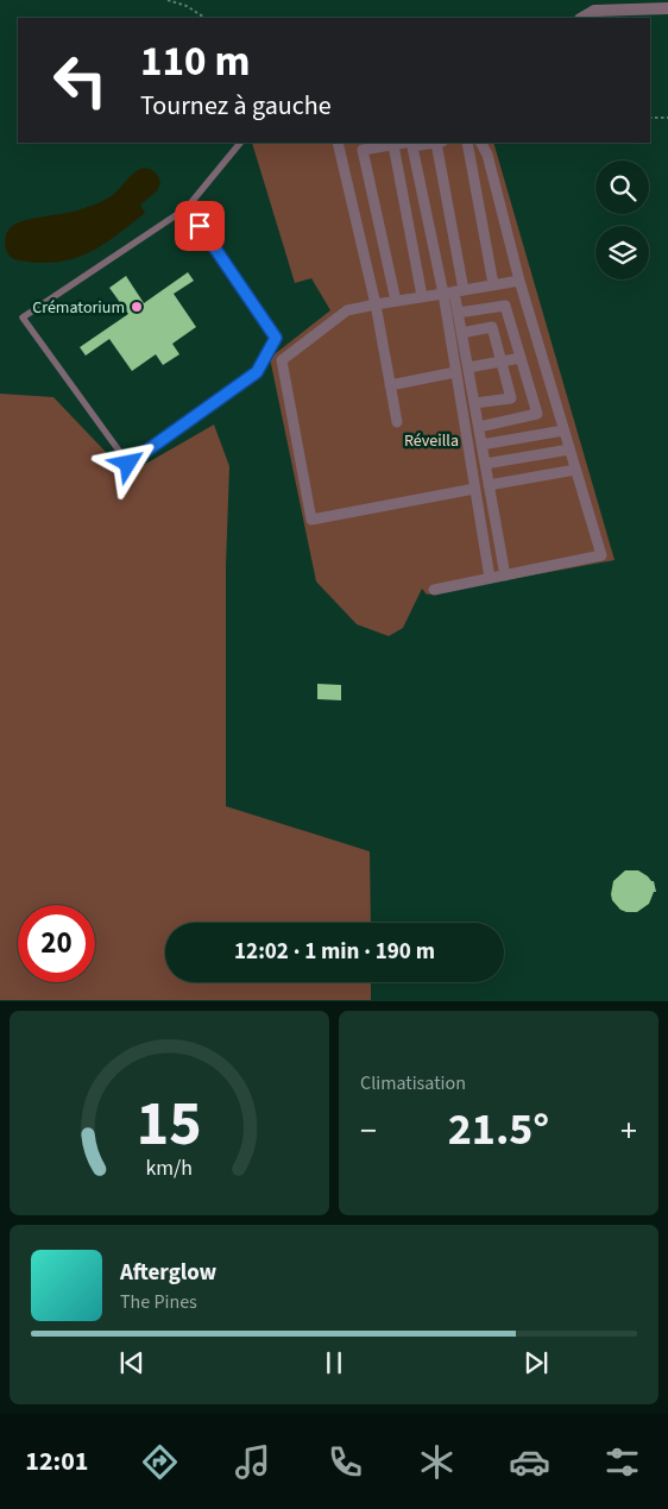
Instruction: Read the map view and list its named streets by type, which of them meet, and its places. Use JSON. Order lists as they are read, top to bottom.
{
  "parks": ["Réveilla"],
  "places": ["Crématorium"],
  "page": {
    "turn": ["110 m", "Tournez à gauche"],
    "limit": "20",
    "trip": "12:02 · 1 min · 190 m",
    "tile": "Climatisation",
    "heat": ["−", "21.5°", "+"],
    "song": ["Afterglow", "The Pines"],
    "tabs": "12:01",
    "gauge": ["15", "km/h"]
  }
}
